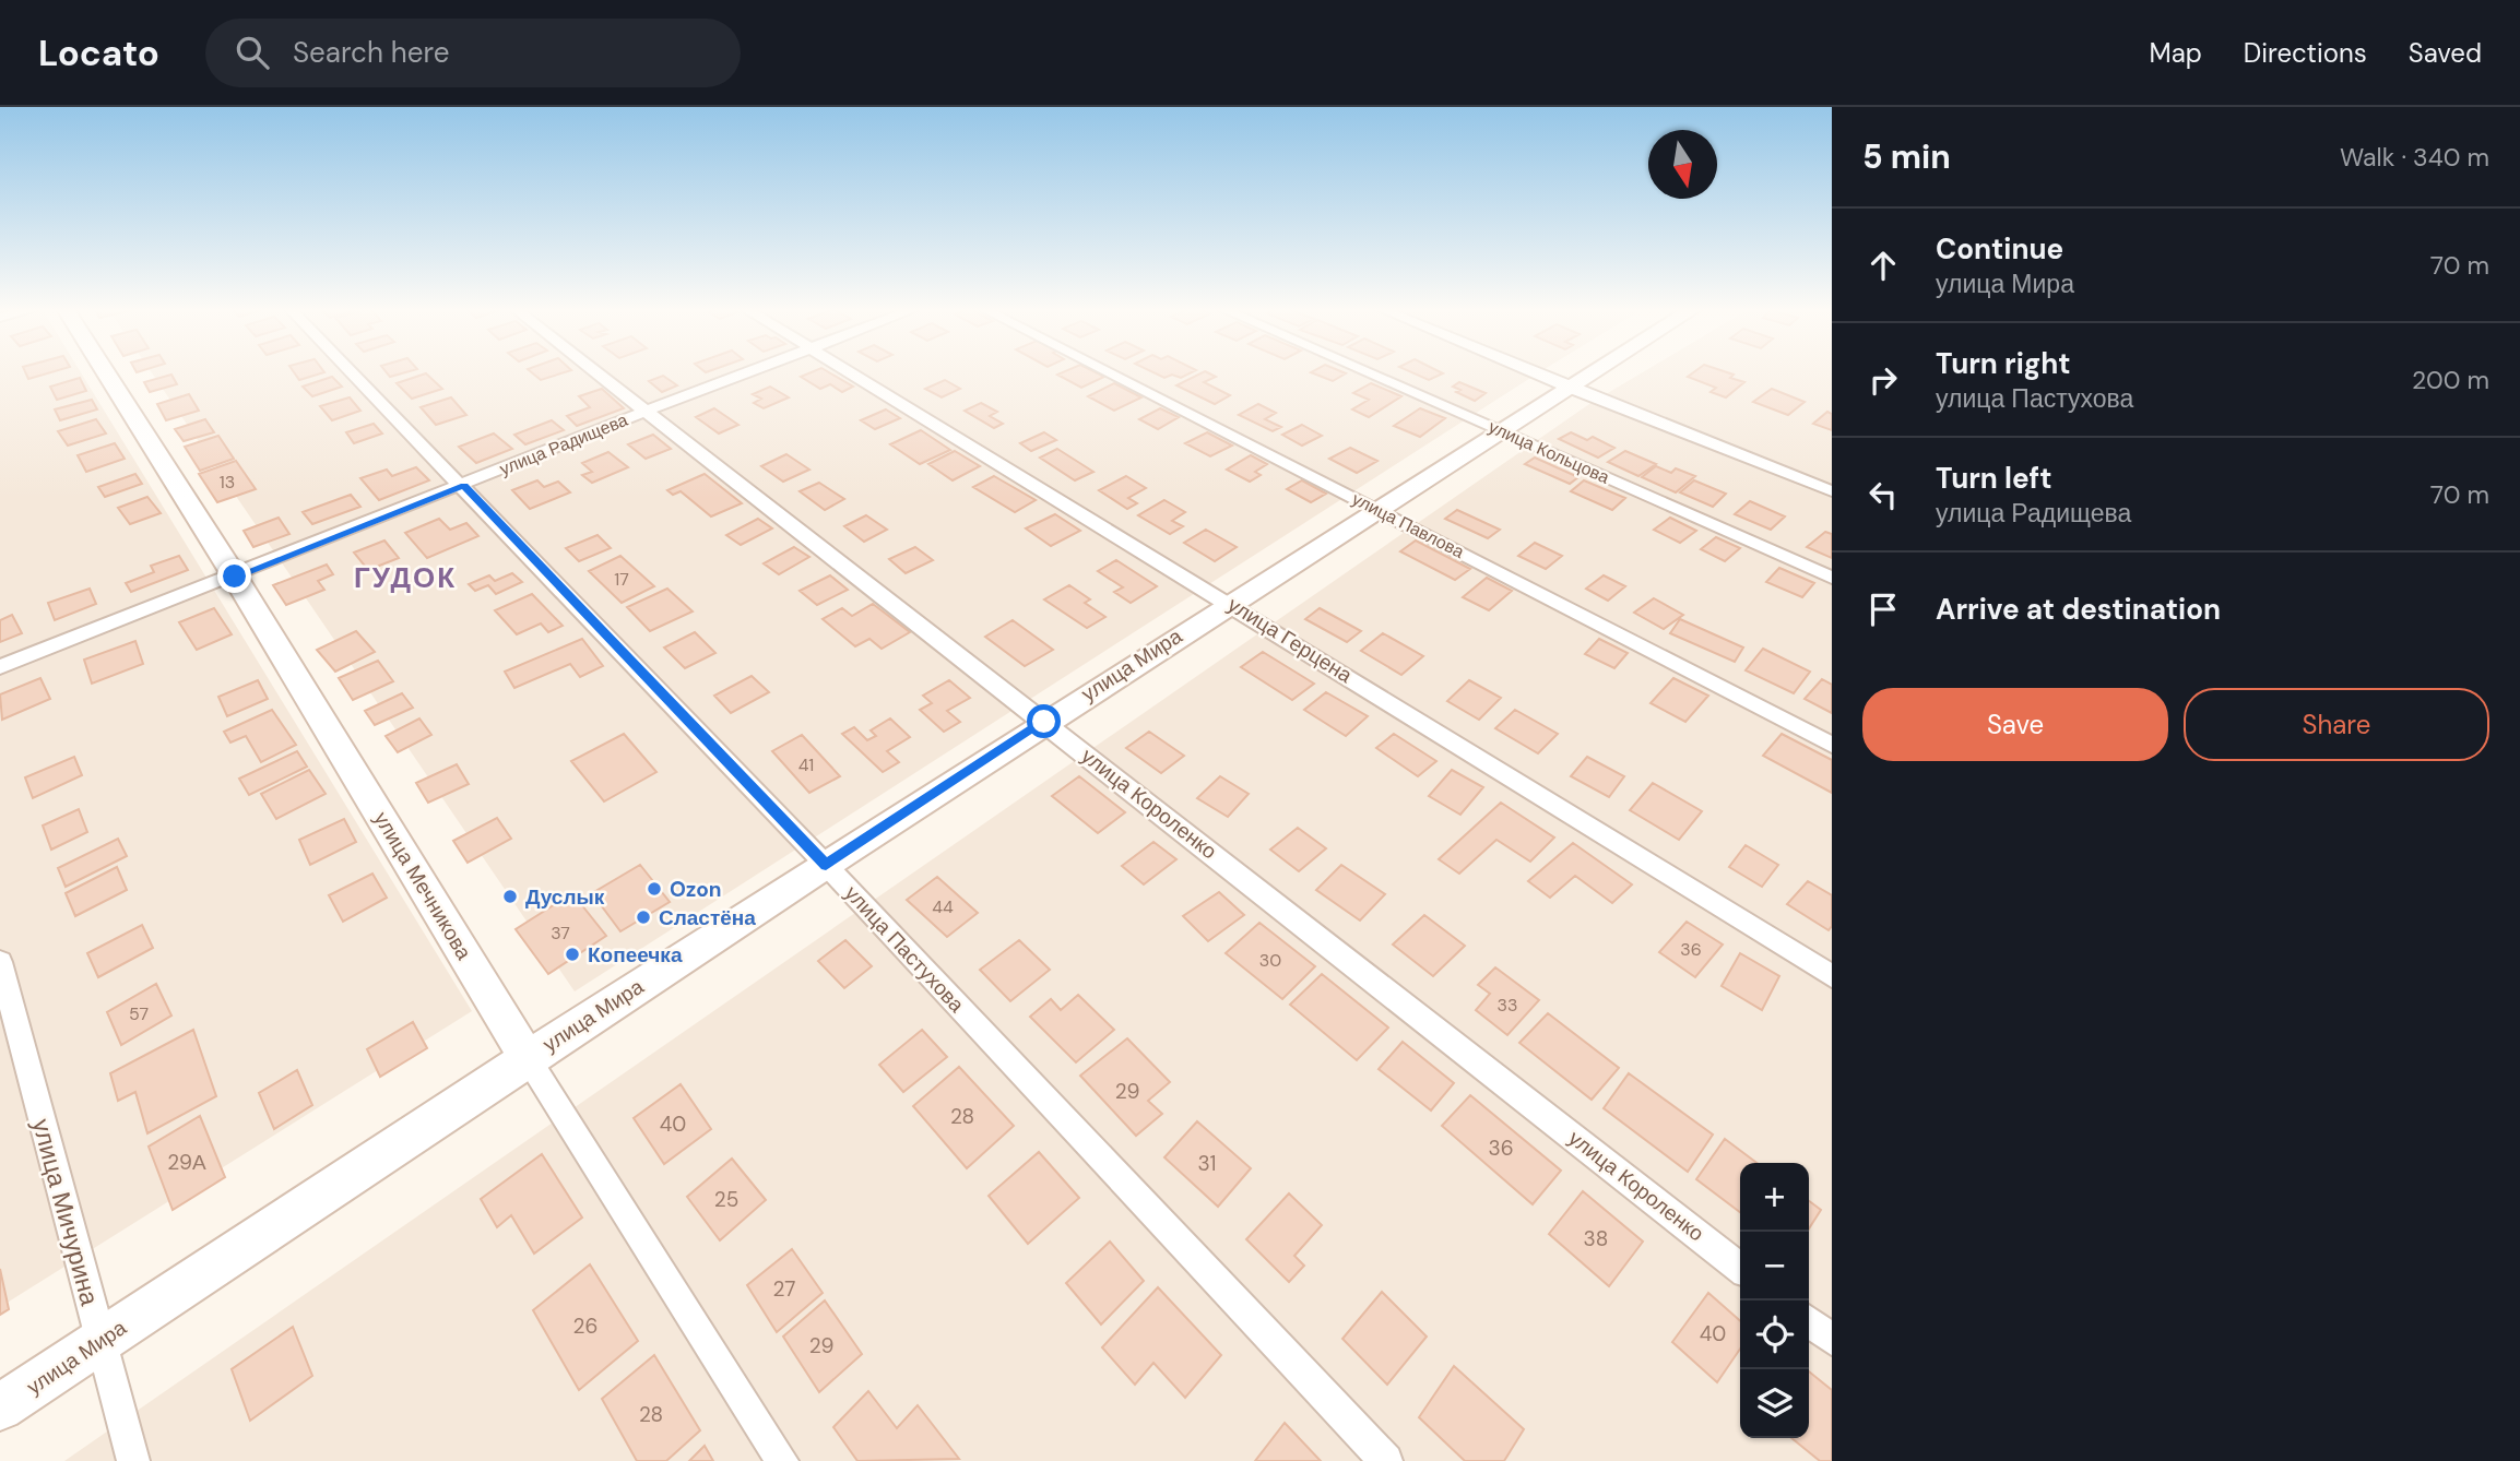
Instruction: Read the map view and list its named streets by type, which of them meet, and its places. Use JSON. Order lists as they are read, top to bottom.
{
  "streets": {
    "main road": ["улица Мира", "улица Мечникова"],
    "street": [
      "улица Радищева",
      "улица Кольцова",
      "улица Павлова",
      "улица Герцена",
      "улица Короленко",
      "улица Пастухова",
      "улица Мичурина"
    ]
  },
  "crossings": [
    ["улица Радищева", "улица Короленко"],
    ["улица Радищева", "улица Мечникова"],
    ["улица Радищева", "улица Пастухова"],
    ["улица Кольцова", "улица Мира"],
    ["улица Павлова", "улица Мира"],
    ["улица Герцена", "улица Мира"],
    ["улица Мира", "улица Короленко"],
    ["улица Мира", "улица Мечникова"],
    ["улица Мира", "улица Пастухова"],
    ["улица Мира", "улица Мичурина"]
  ],
  "districts": ["ГУДОК"],
  "places": [
    "Ozon",
    "Дуслык",
    "Сластёна",
    "Копеечка"
  ],
  "house_numbers": [
    "13",
    "17",
    "41",
    "44",
    "37",
    "36",
    "30",
    "33",
    "57",
    "29",
    "28",
    "40",
    "36",
    "29А",
    "31",
    "25",
    "38",
    "27",
    "26",
    "40",
    "29",
    "28"
  ],
  "north": "bottom",
  "page": {
    "header": "Locato",
    "search": "Search here",
    "nav": ["Map", "Directions", "Saved"],
    "heading": ["5 min", "Walk · 340 m"],
    "list": [
      ["Continue", "улица Мира", "70 m"],
      ["Turn right", "улица Пастухова", "200 m"],
      ["Turn left", "улица Радищева", "70 m"],
      "Arrive at destination"
    ],
    "buttons": ["Save", "Share"],
    "map_buttons": ["+", "−"]
  }
}
